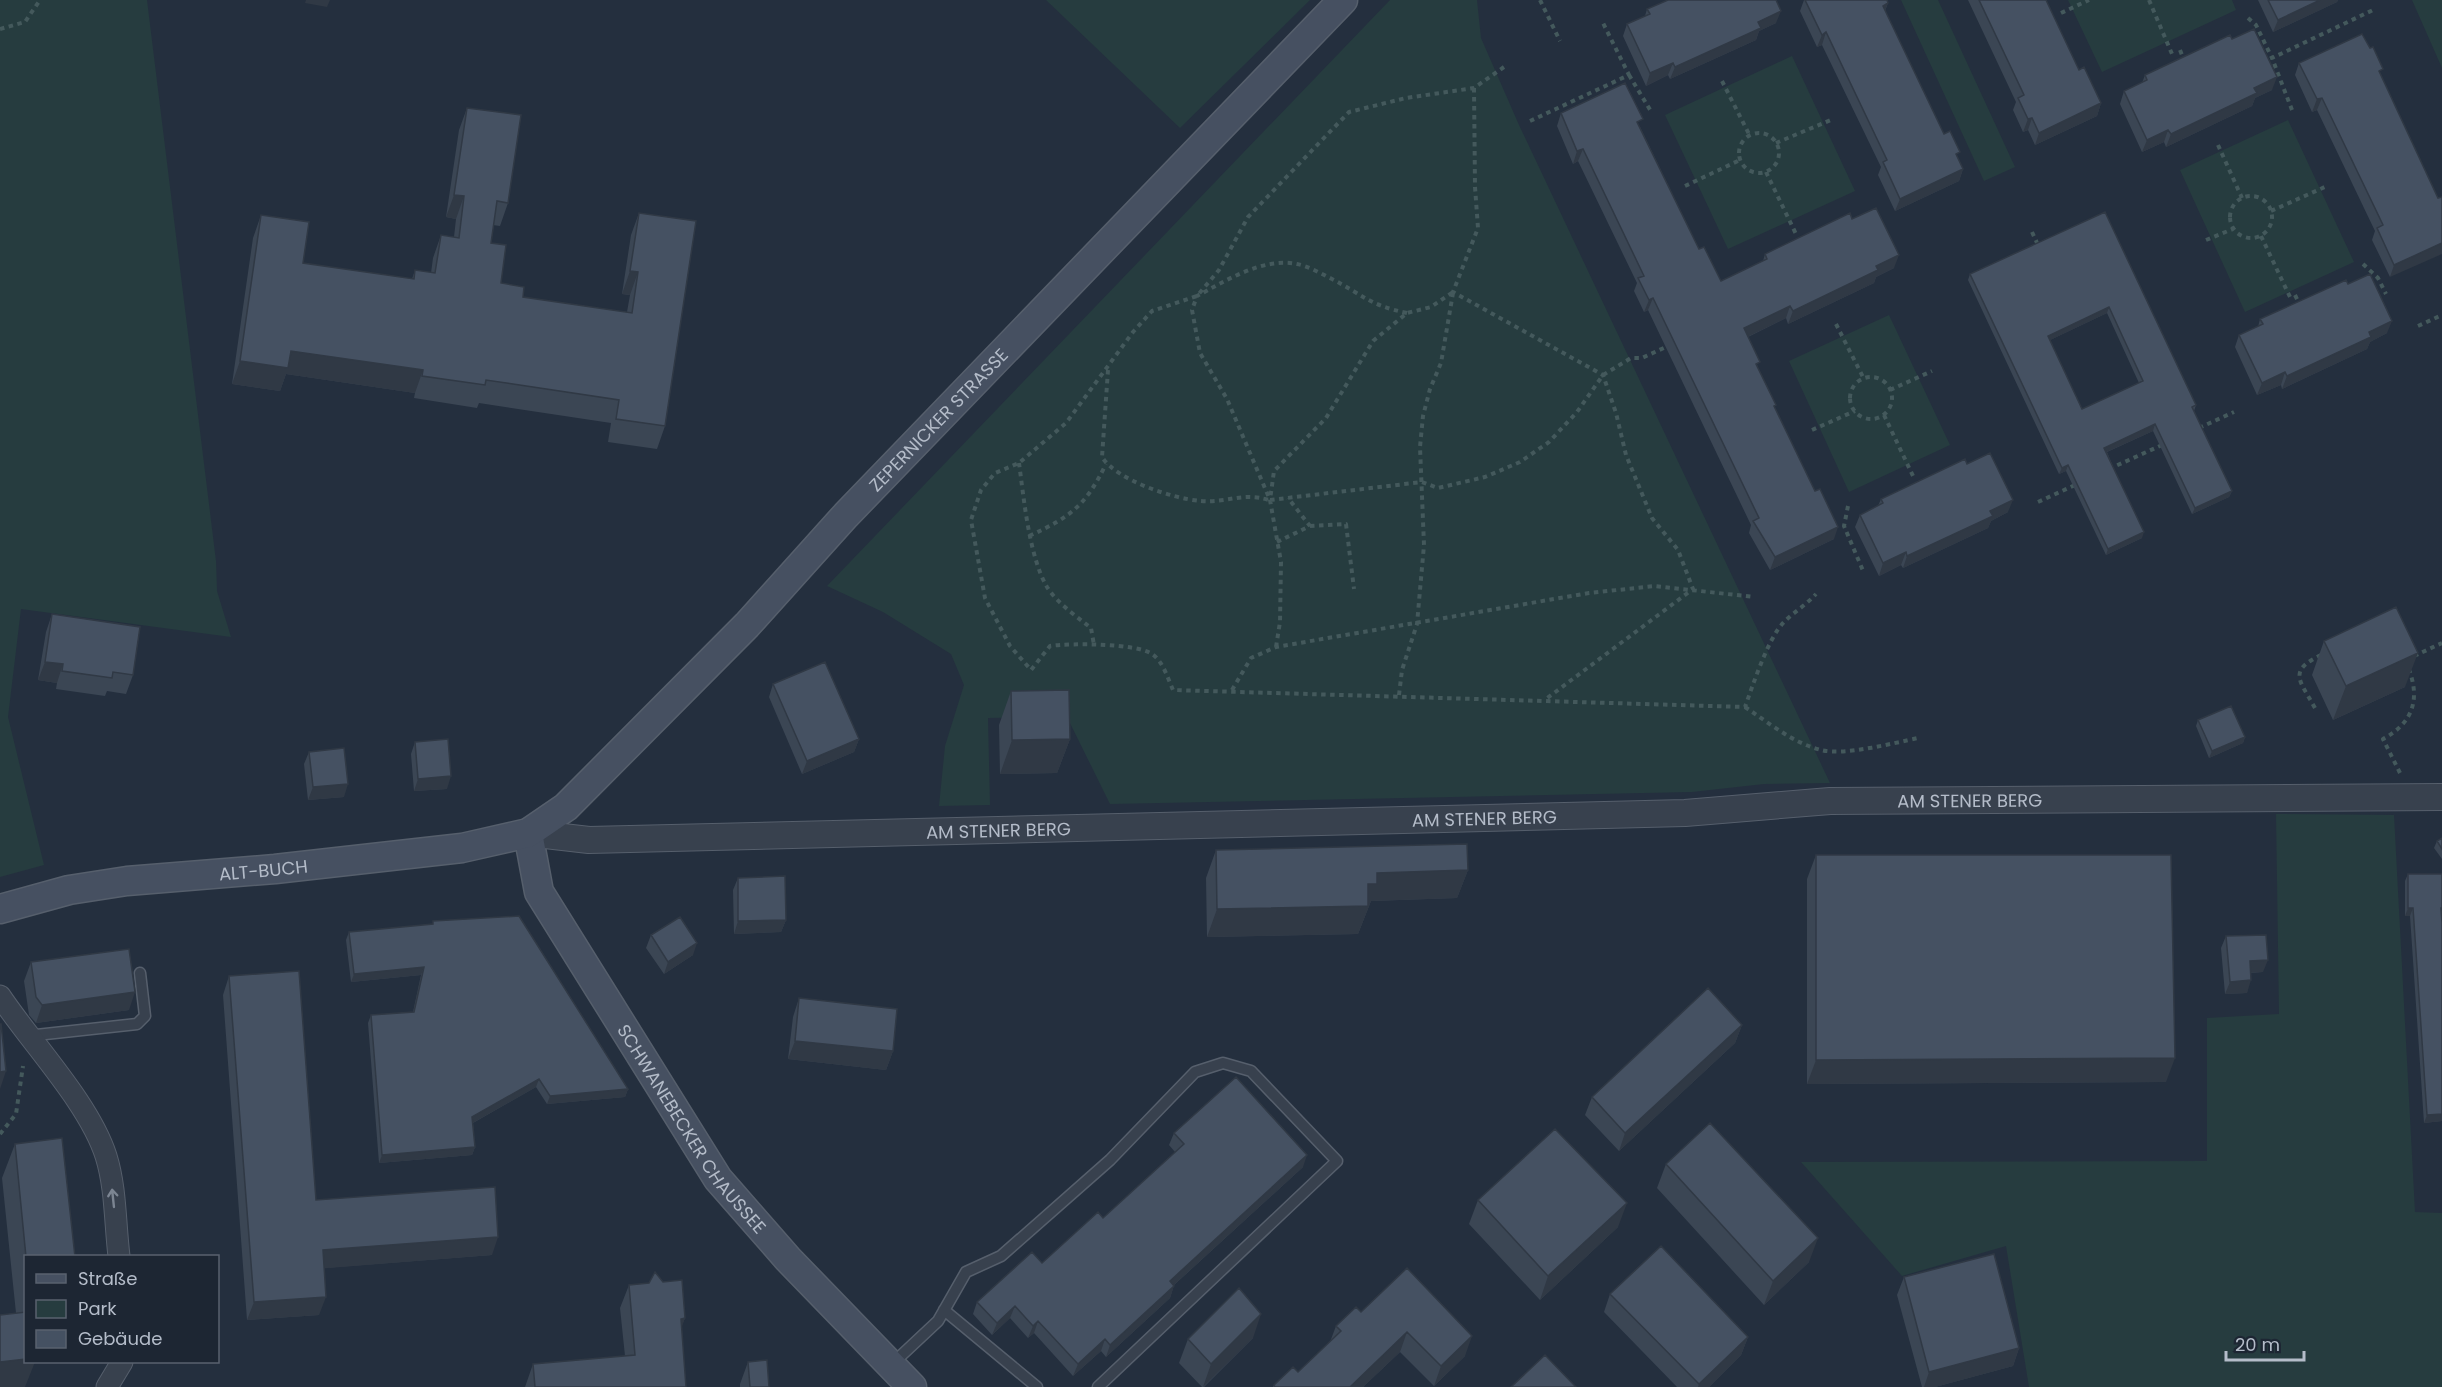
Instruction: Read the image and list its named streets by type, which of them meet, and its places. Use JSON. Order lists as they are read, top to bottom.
{
  "streets": {
    "main road": ["ZEPERNICKER STRASSE", "ALT-BUCH", "SCHWANEBECKER CHAUSSEE"],
    "street": ["AM STENER BERG"]
  },
  "crossings": [
    ["ZEPERNICKER STRASSE", "AM STENER BERG"],
    ["ZEPERNICKER STRASSE", "ALT-BUCH"],
    ["ZEPERNICKER STRASSE", "SCHWANEBECKER CHAUSSEE"],
    ["AM STENER BERG", "ALT-BUCH"],
    ["AM STENER BERG", "SCHWANEBECKER CHAUSSEE"],
    ["ALT-BUCH", "SCHWANEBECKER CHAUSSEE"]
  ],
  "legend": ["Straße", "Park", "Gebäude"],
  "scale_bar": "20 m"
}
